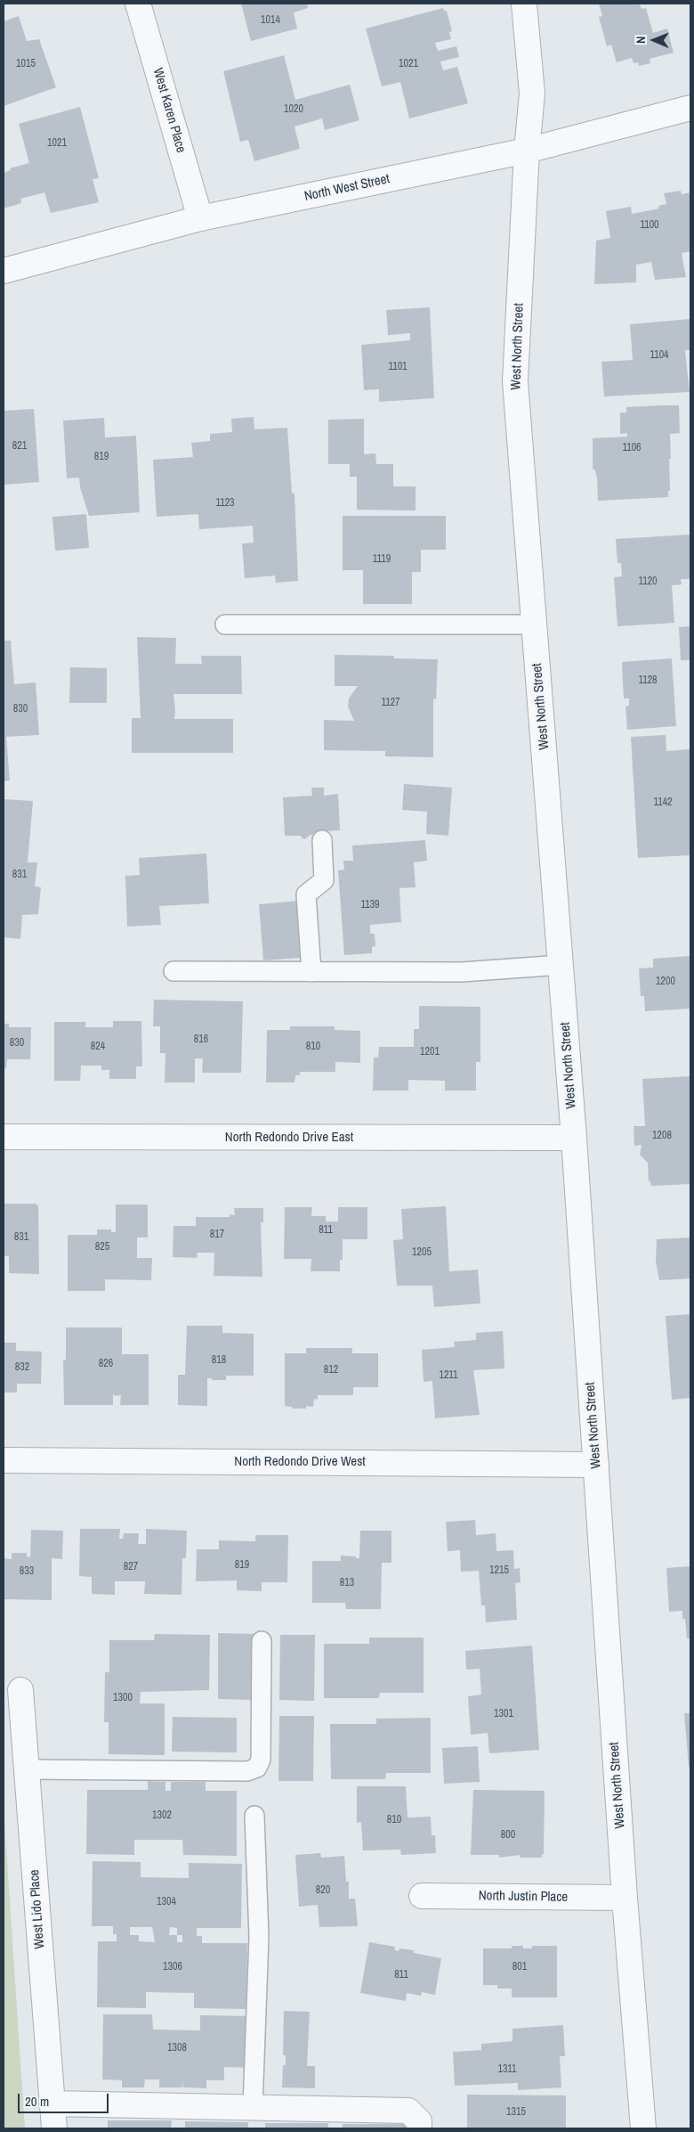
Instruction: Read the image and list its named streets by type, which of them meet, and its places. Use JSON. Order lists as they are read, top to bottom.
{
  "streets": {
    "street": [
      "West Karen Place",
      "North West Street",
      "West North Street",
      "North Redondo Drive East",
      "North Redondo Drive West",
      "North Justin Place",
      "West Lido Place"
    ]
  },
  "crossings": [
    ["West Karen Place", "North West Street"],
    ["North West Street", "West North Street"],
    ["West North Street", "North Redondo Drive East"],
    ["West North Street", "North Redondo Drive West"],
    ["West North Street", "North Justin Place"]
  ],
  "house_numbers": [
    "1014",
    "1015",
    "1021",
    "1020",
    "1021",
    "1100",
    "1104",
    "1101",
    "821",
    "1106",
    "819",
    "1123",
    "1119",
    "1120",
    "1128",
    "1127",
    "830",
    "1142",
    "831",
    "1139",
    "1200",
    "816",
    "830",
    "824",
    "810",
    "1201",
    "1208",
    "811",
    "817",
    "831",
    "825",
    "1205",
    "818",
    "826",
    "832",
    "812",
    "1211",
    "819",
    "827",
    "1215",
    "833",
    "813",
    "1300",
    "1301",
    "1302",
    "810",
    "800",
    "820",
    "1304",
    "1306",
    "801",
    "811",
    "1308",
    "1311",
    "1315"
  ],
  "scale_bar": "20 m",
  "north": "left"
}
